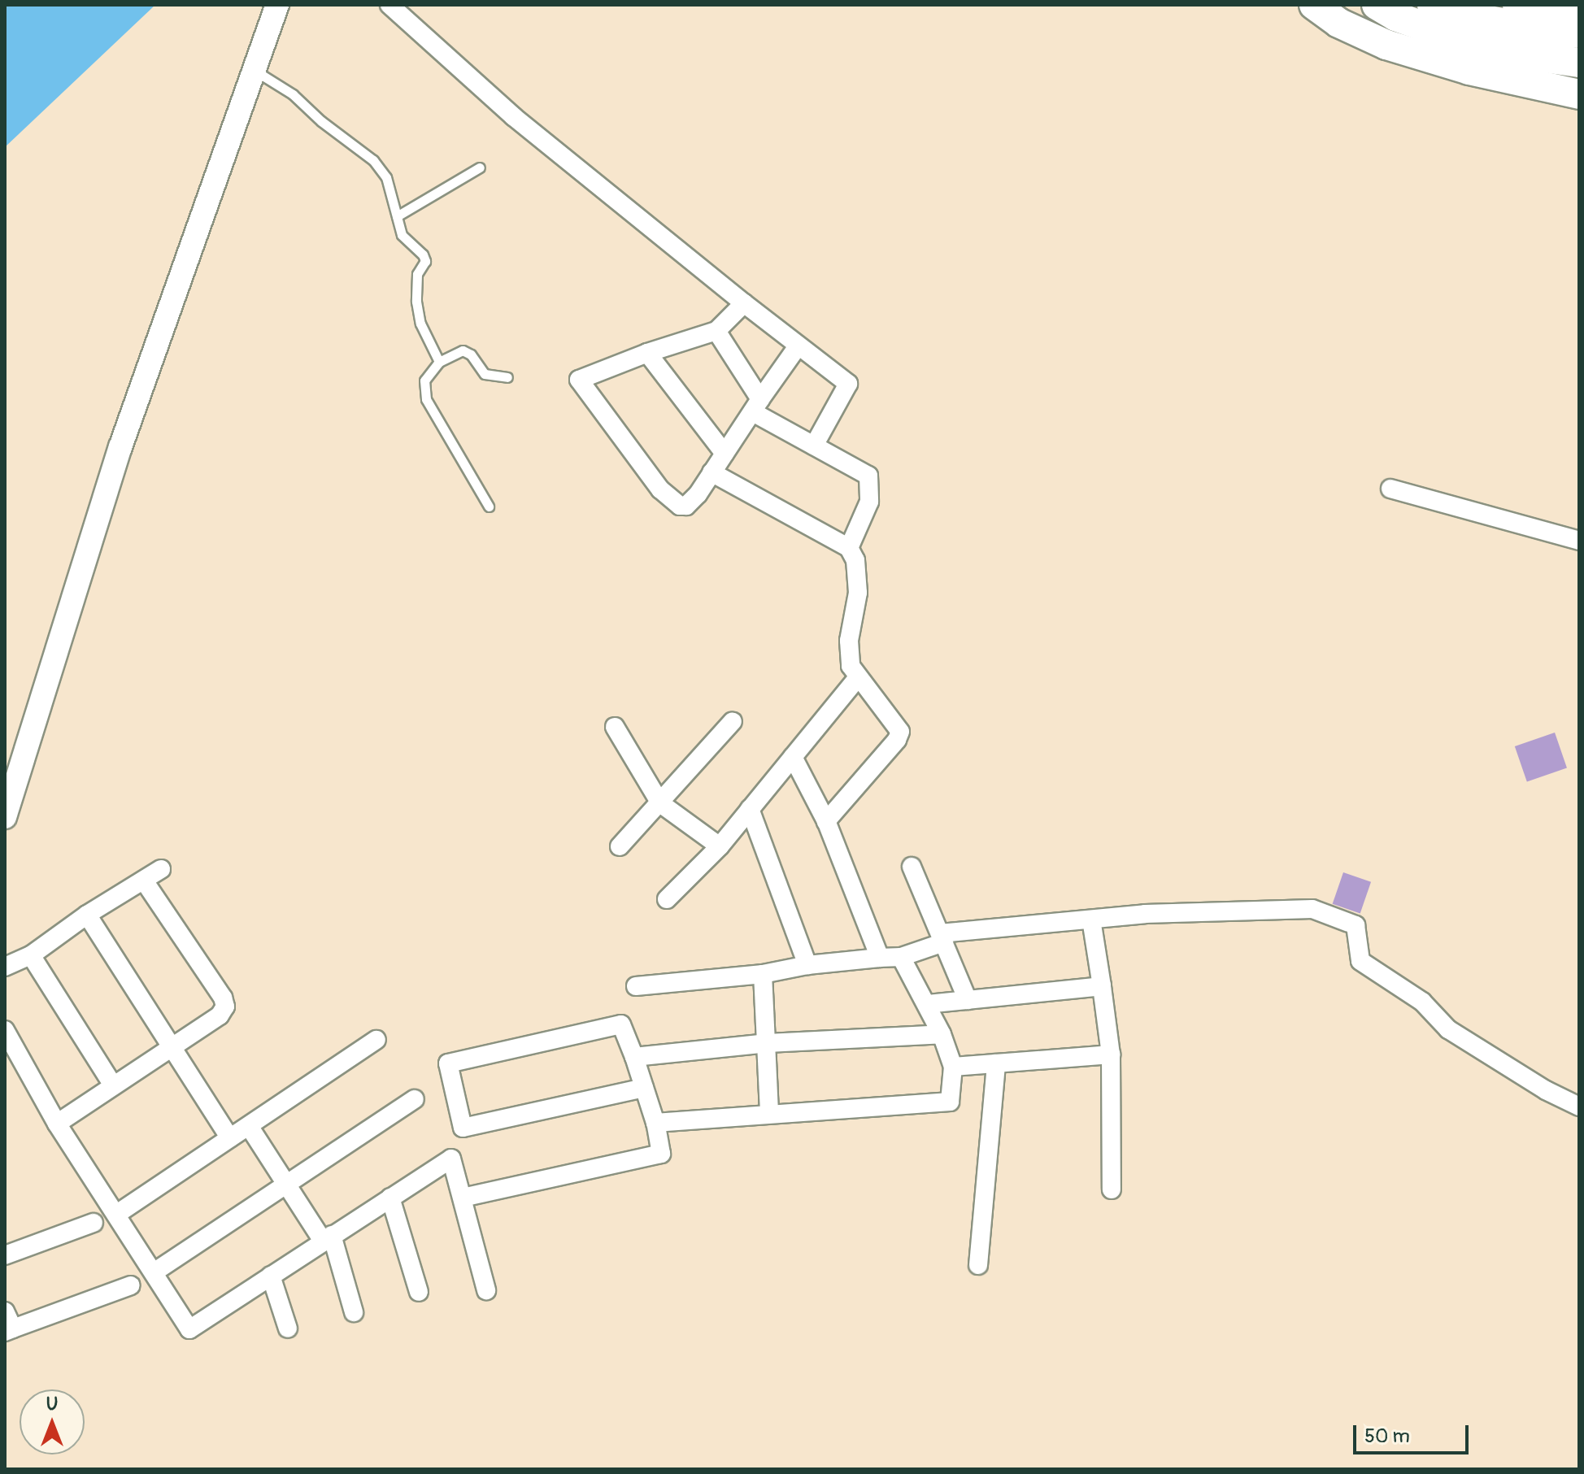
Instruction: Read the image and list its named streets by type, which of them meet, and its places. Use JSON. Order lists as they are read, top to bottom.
{
  "scale_bar": "50 m",
  "north": "top"
}
